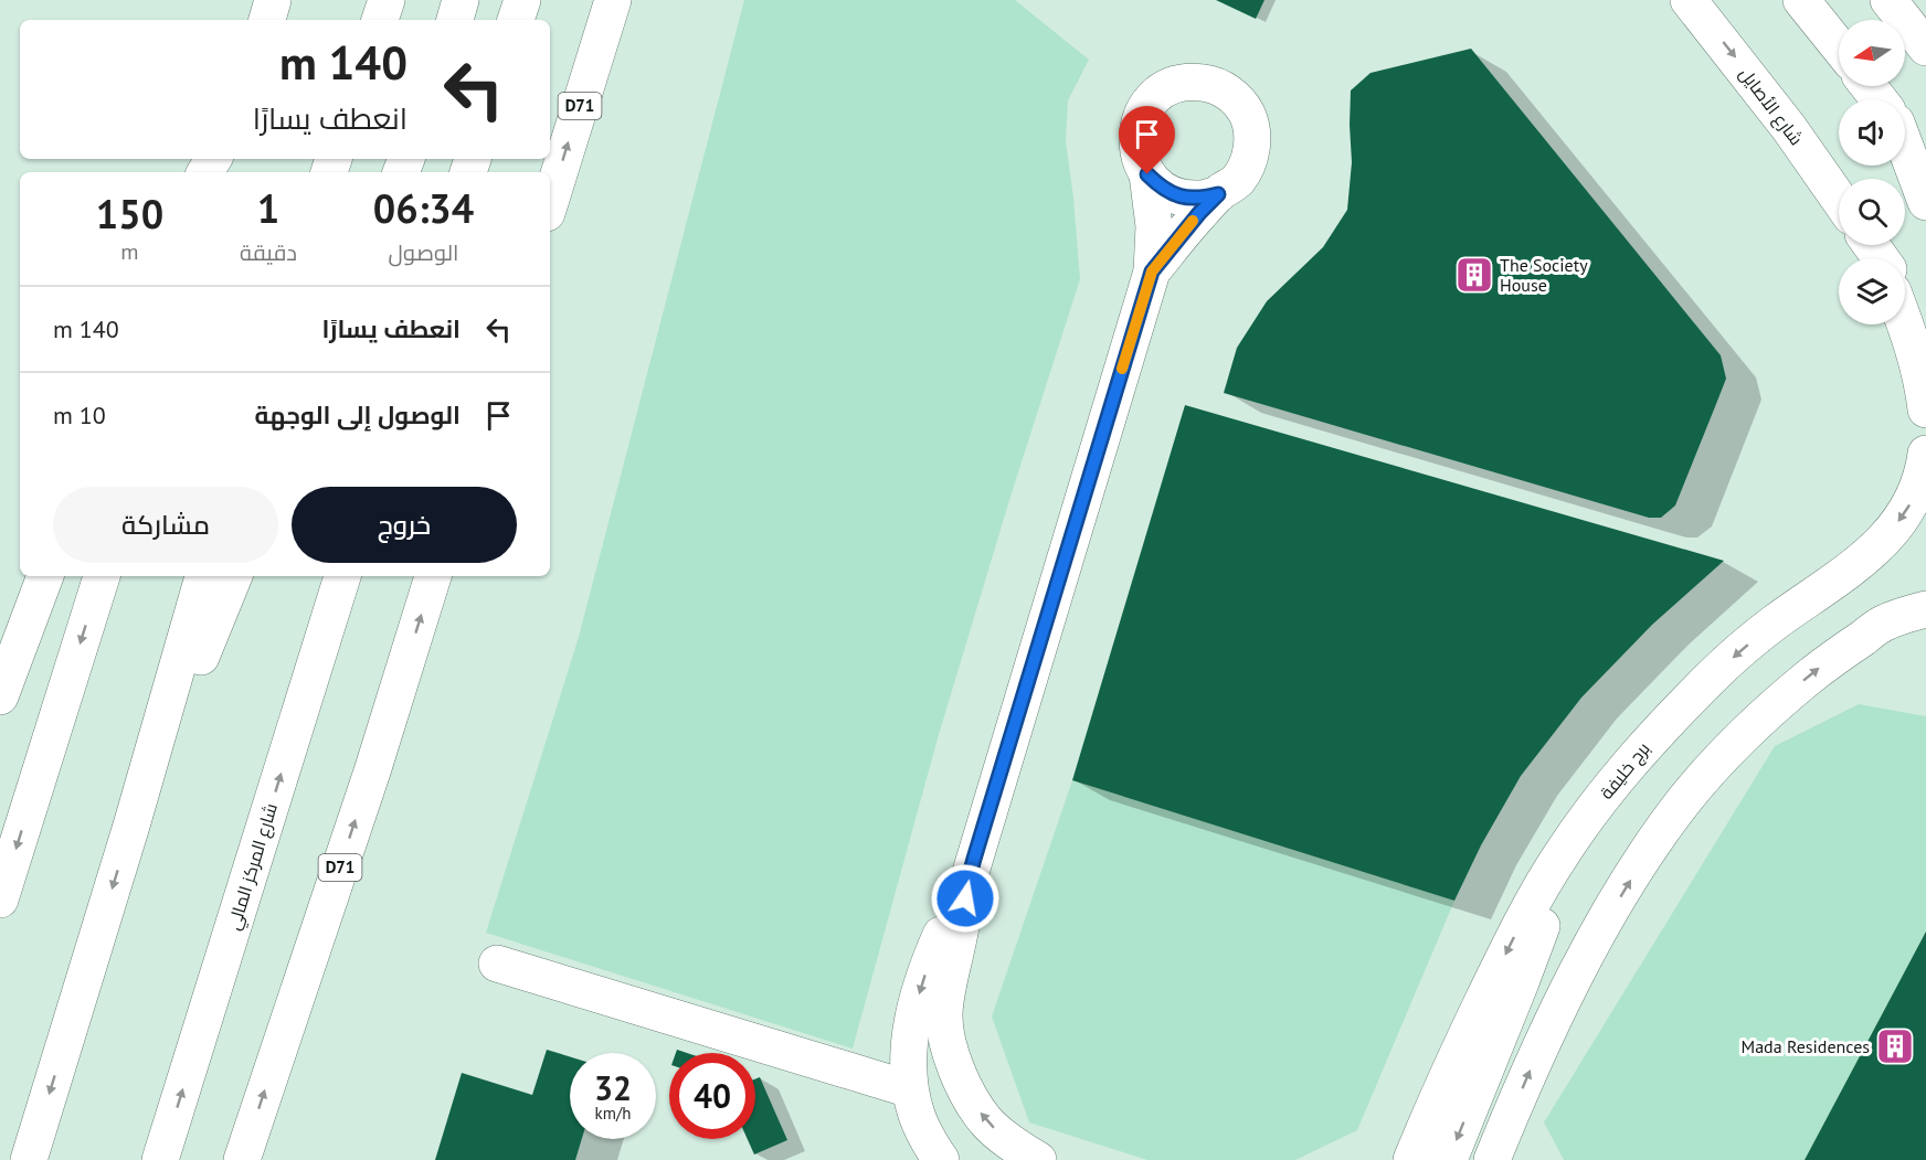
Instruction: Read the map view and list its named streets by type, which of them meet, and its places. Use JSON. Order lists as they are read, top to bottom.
{
  "streets": {
    "main road": [
      "D71",
      "شارع الأصايل",
      "برج خليفة",
      "شارع المركز المالي"
    ]
  },
  "places": {
    "building": ["The Society House", "Mada Residences"]
  },
  "north": "left",
  "page": {
    "turn": ["140 m", "انعطف يسارًا"],
    "eta": [
      "06:34",
      "الوصول",
      "1",
      "دقيقة",
      "150",
      "m"
    ],
    "list": [
      {
        "name": "انعطف يسارًا",
        "value": "140 m"
      },
      {
        "name": "الوصول إلى الوجهة",
        "value": "10 m"
      }
    ],
    "buttons": ["خروج", "مشاركة"],
    "speed": "32 km/h",
    "limit": "40"
  }
}
